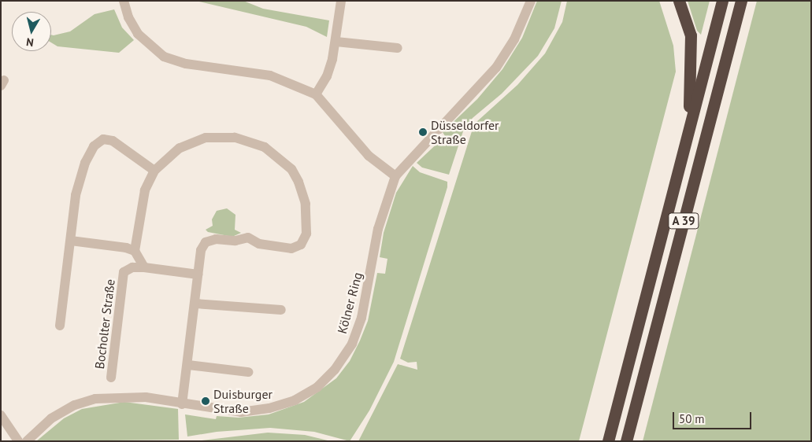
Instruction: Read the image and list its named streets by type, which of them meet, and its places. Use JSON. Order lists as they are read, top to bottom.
{
  "streets": {
    "highway": ["A 39"],
    "street": ["Kölner Ring", "Bocholter Straße"]
  },
  "places": ["Düsseldorfer Straße", "Duisburger Straße"],
  "scale_bar": "50 m",
  "north": "bottom"
}
